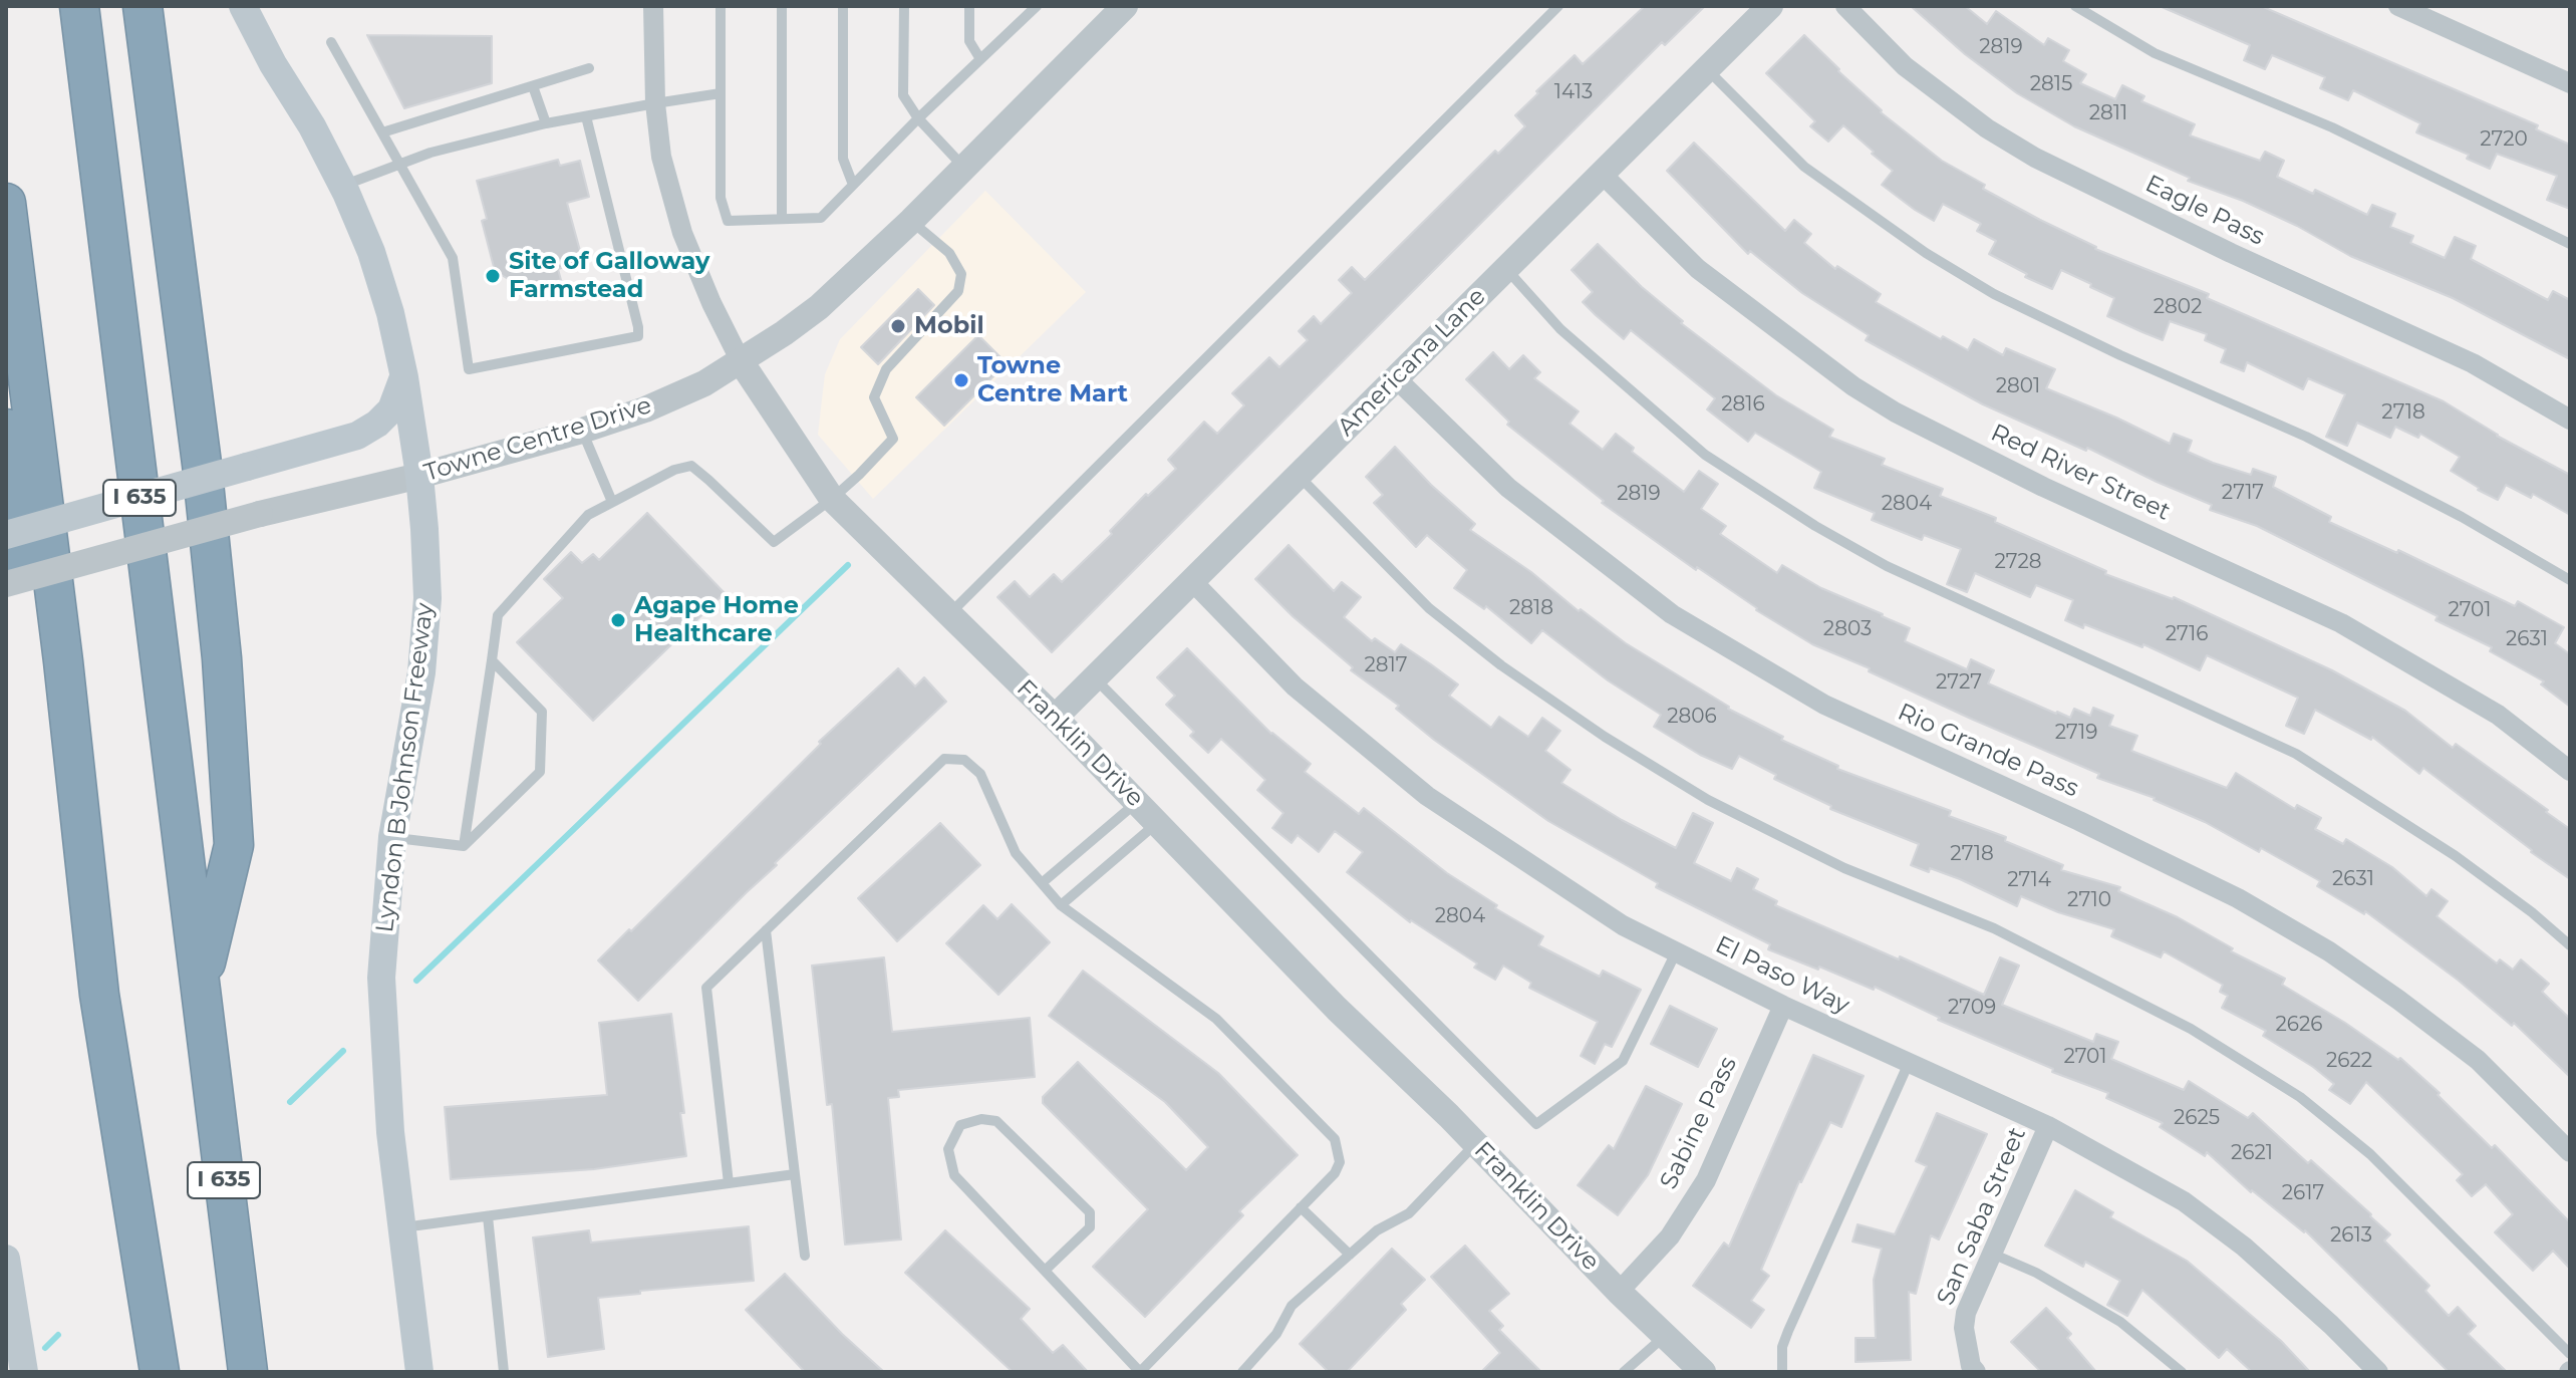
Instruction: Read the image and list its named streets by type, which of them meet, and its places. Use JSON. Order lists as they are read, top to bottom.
{
  "streets": {
    "highway": ["I 635"],
    "main road": ["Lyndon B Johnson Freeway"],
    "street": [
      "Eagle Pass",
      "Americana Lane",
      "Towne Centre Drive",
      "Red River Street",
      "Franklin Drive",
      "Rio Grande Pass",
      "El Paso Way",
      "Sabine Pass",
      "San Saba Street"
    ]
  },
  "crossings": [
    ["Americana Lane", "Red River Street"],
    ["Americana Lane", "Franklin Drive"],
    ["Americana Lane", "Rio Grande Pass"],
    ["Americana Lane", "El Paso Way"],
    ["Towne Centre Drive", "Franklin Drive"],
    ["Towne Centre Drive", "Lyndon B Johnson Freeway"],
    ["Franklin Drive", "Sabine Pass"],
    ["El Paso Way", "Sabine Pass"],
    ["El Paso Way", "San Saba Street"]
  ],
  "places": [
    "Site of Galloway Farmstead",
    "Mobil",
    "Towne Centre Mart",
    "Agape Home Healthcare"
  ],
  "house_numbers": [
    "2819",
    "2815",
    "1413",
    "2811",
    "2720",
    "2802",
    "2801",
    "2816",
    "2718",
    "2717",
    "2819",
    "2804",
    "2728",
    "2818",
    "2701",
    "2803",
    "2716",
    "2631",
    "2817",
    "2727",
    "2806",
    "2719",
    "2718",
    "2631",
    "2714",
    "2710",
    "2804",
    "2709",
    "2626",
    "2701",
    "2622",
    "2625",
    "2621",
    "2617",
    "2613"
  ]
}
